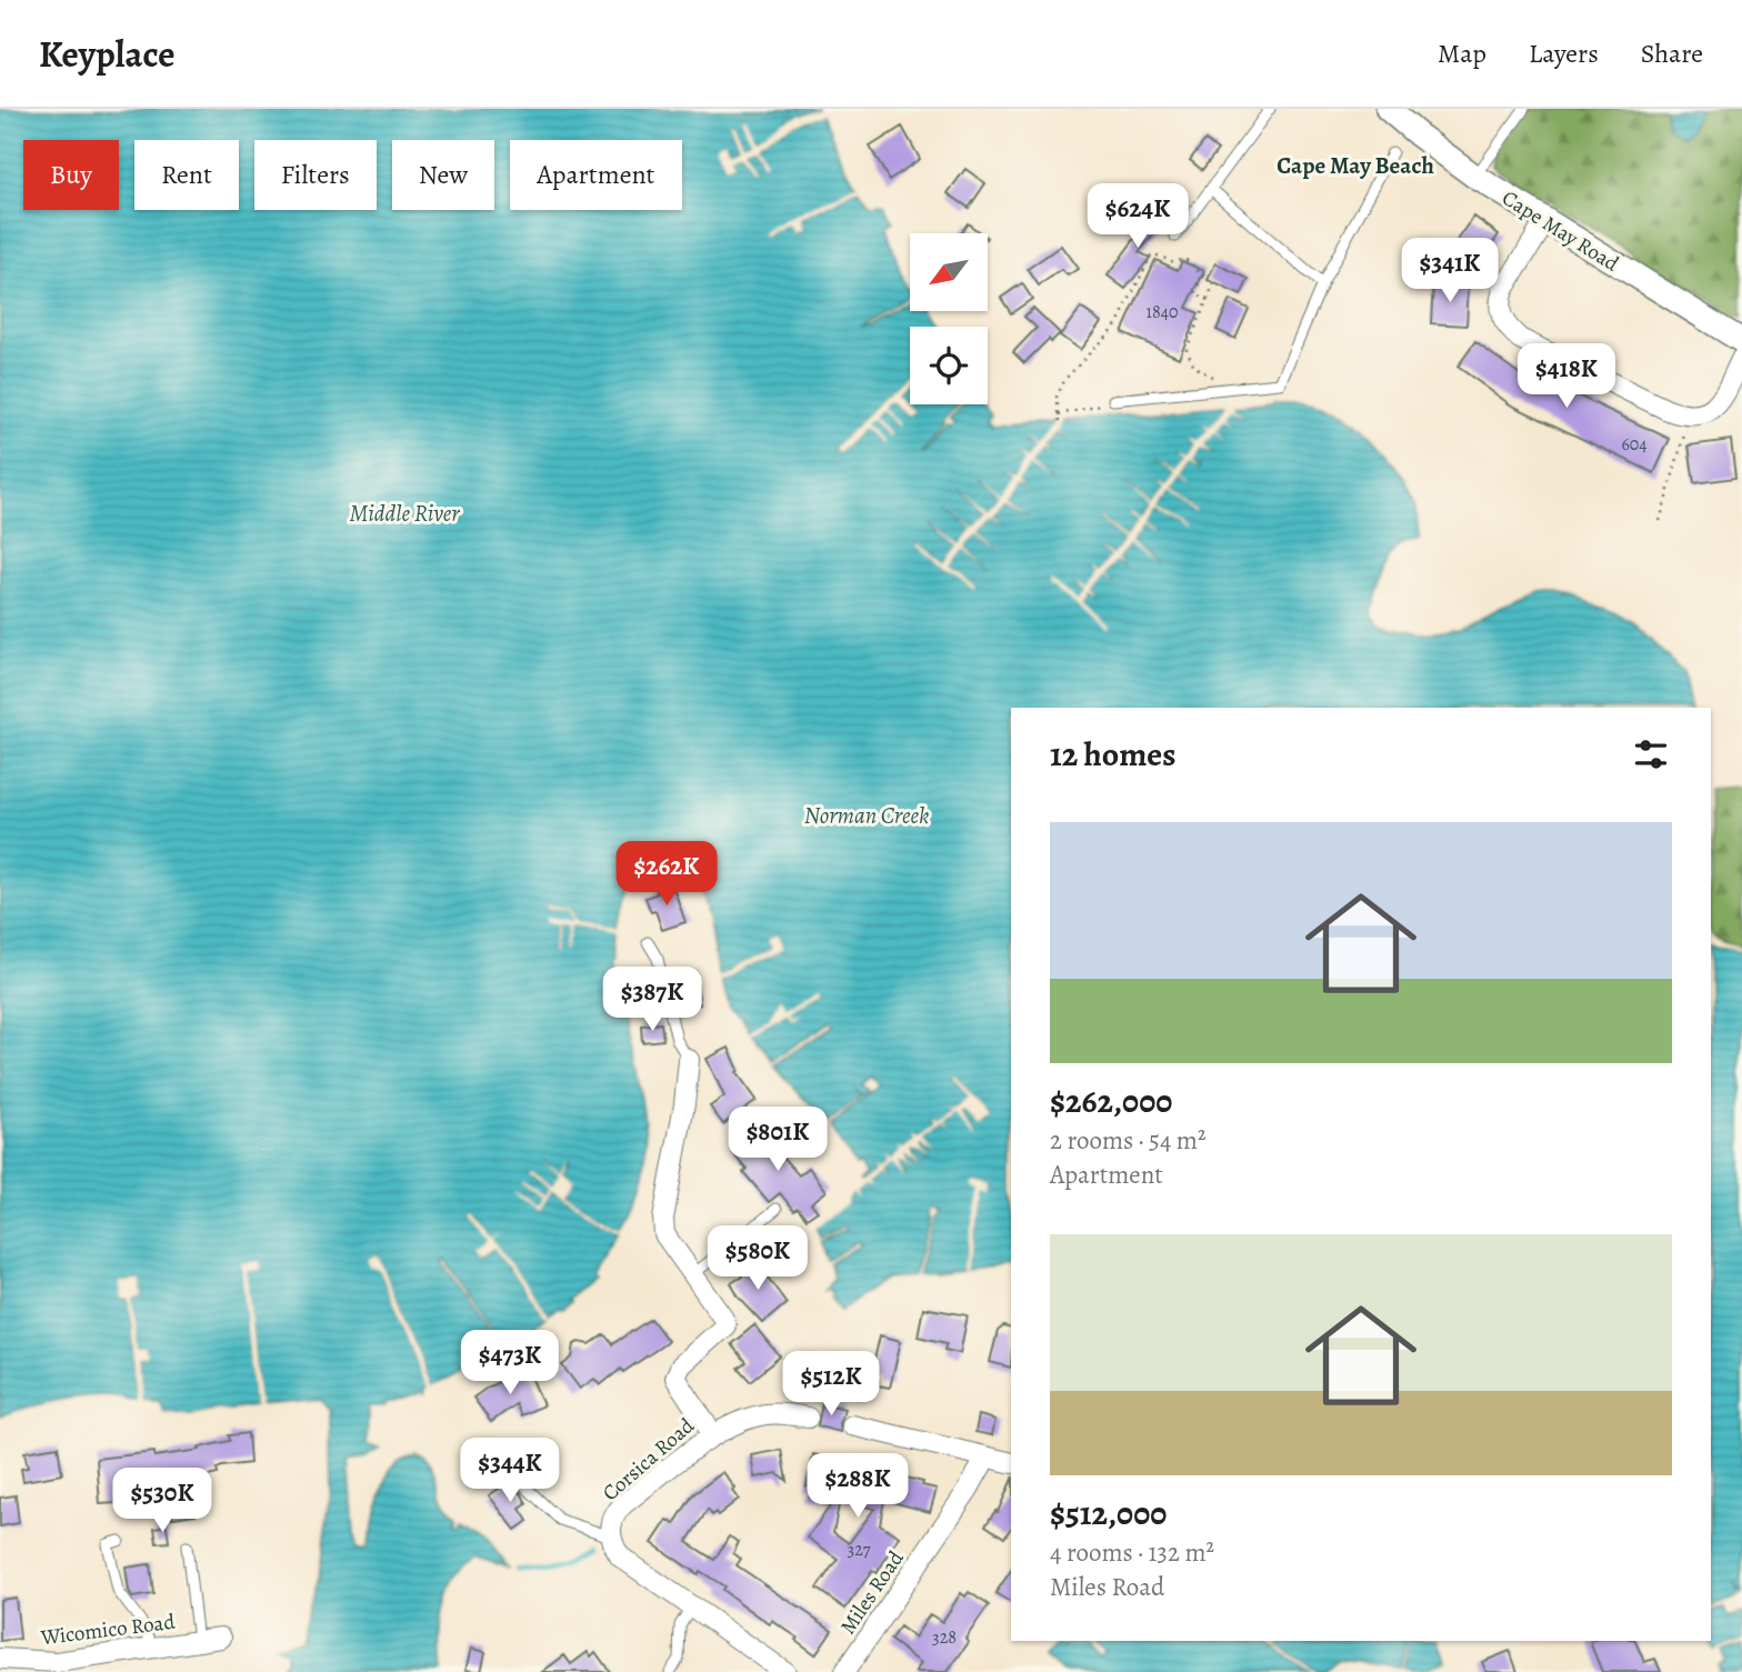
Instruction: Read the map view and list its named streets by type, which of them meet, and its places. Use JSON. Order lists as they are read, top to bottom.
{
  "streets": {
    "street": [
      "Cape May Road",
      "Corsica Road",
      "Miles Road",
      "Wicomico Road"
    ]
  },
  "districts": ["Cape May Beach"],
  "water": ["Middle River", "Norman Creek"],
  "house_numbers": [
    "1840",
    "604",
    "327",
    "328"
  ],
  "north": "bottom left",
  "page": {
    "header": "Keyplace",
    "nav": ["Map", "Layers", "Share"],
    "chip": [
      "Buy",
      "Rent",
      "Filters",
      "New",
      "Apartment"
    ],
    "price": [
      "$624K",
      "$341K",
      "$418K",
      "$262K",
      "$387K",
      "$801K",
      "$580K",
      "$473K",
      "$512K",
      "$344K",
      "$288K",
      "$530K"
    ],
    "heading": "12 homes",
    "list": [
      {
        "name": "$262,000",
        "note": "2 rooms · 54 m² · Apartment"
      },
      {
        "name": "$512,000",
        "note": "4 rooms · 132 m² · Miles Road"
      }
    ]
  }
}
